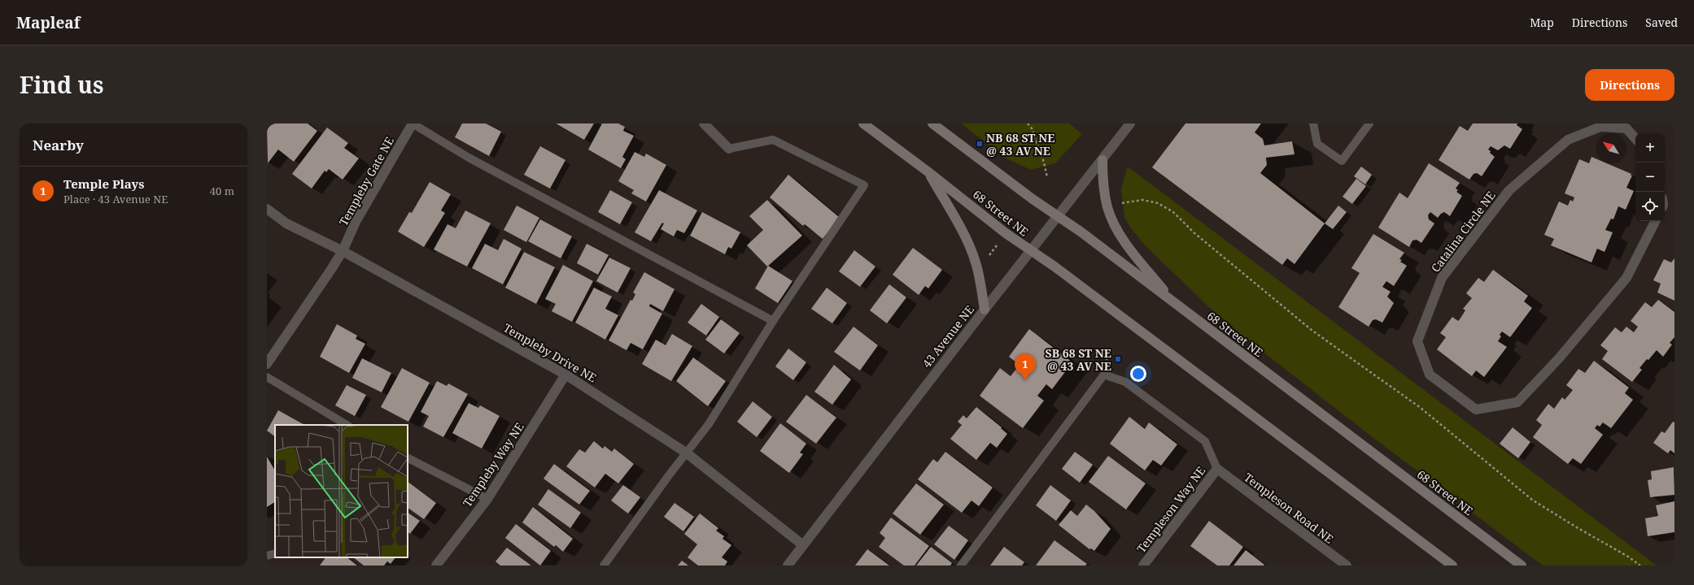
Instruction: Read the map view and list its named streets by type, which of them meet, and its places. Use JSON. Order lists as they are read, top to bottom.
{
  "streets": {
    "main road": ["68 Street NE"],
    "street": [
      "Templeby Gate NE",
      "Catalina Circle NE",
      "43 Avenue NE",
      "Templeby Drive NE",
      "Templeby Way NE",
      "Templeson Road NE",
      "Templeson Way NE"
    ]
  },
  "crossings": [
    ["Templeby Gate NE", "Templeby Drive NE"],
    ["68 Street NE", "43 Avenue NE"],
    ["43 Avenue NE", "Templeby Drive NE"],
    ["Templeby Drive NE", "Templeby Way NE"],
    ["Templeson Road NE", "Templeson Way NE"]
  ],
  "places": {
    "transit": ["NB 68 ST NE @ 43 AV NE", "SB 68 ST NE @ 43 AV NE"]
  },
  "north": "top left",
  "page": {
    "header": "Mapleaf",
    "nav": ["Map", "Directions", "Saved"],
    "title": "Find us",
    "buttons": "Directions",
    "heading": "Nearby",
    "map_buttons": ["+", "−"],
    "list": [
      {
        "mark": "1",
        "name": "Temple Plays",
        "note": "Place · 43 Avenue NE",
        "value": "40 m"
      }
    ],
    "pins": "1"
  }
}
